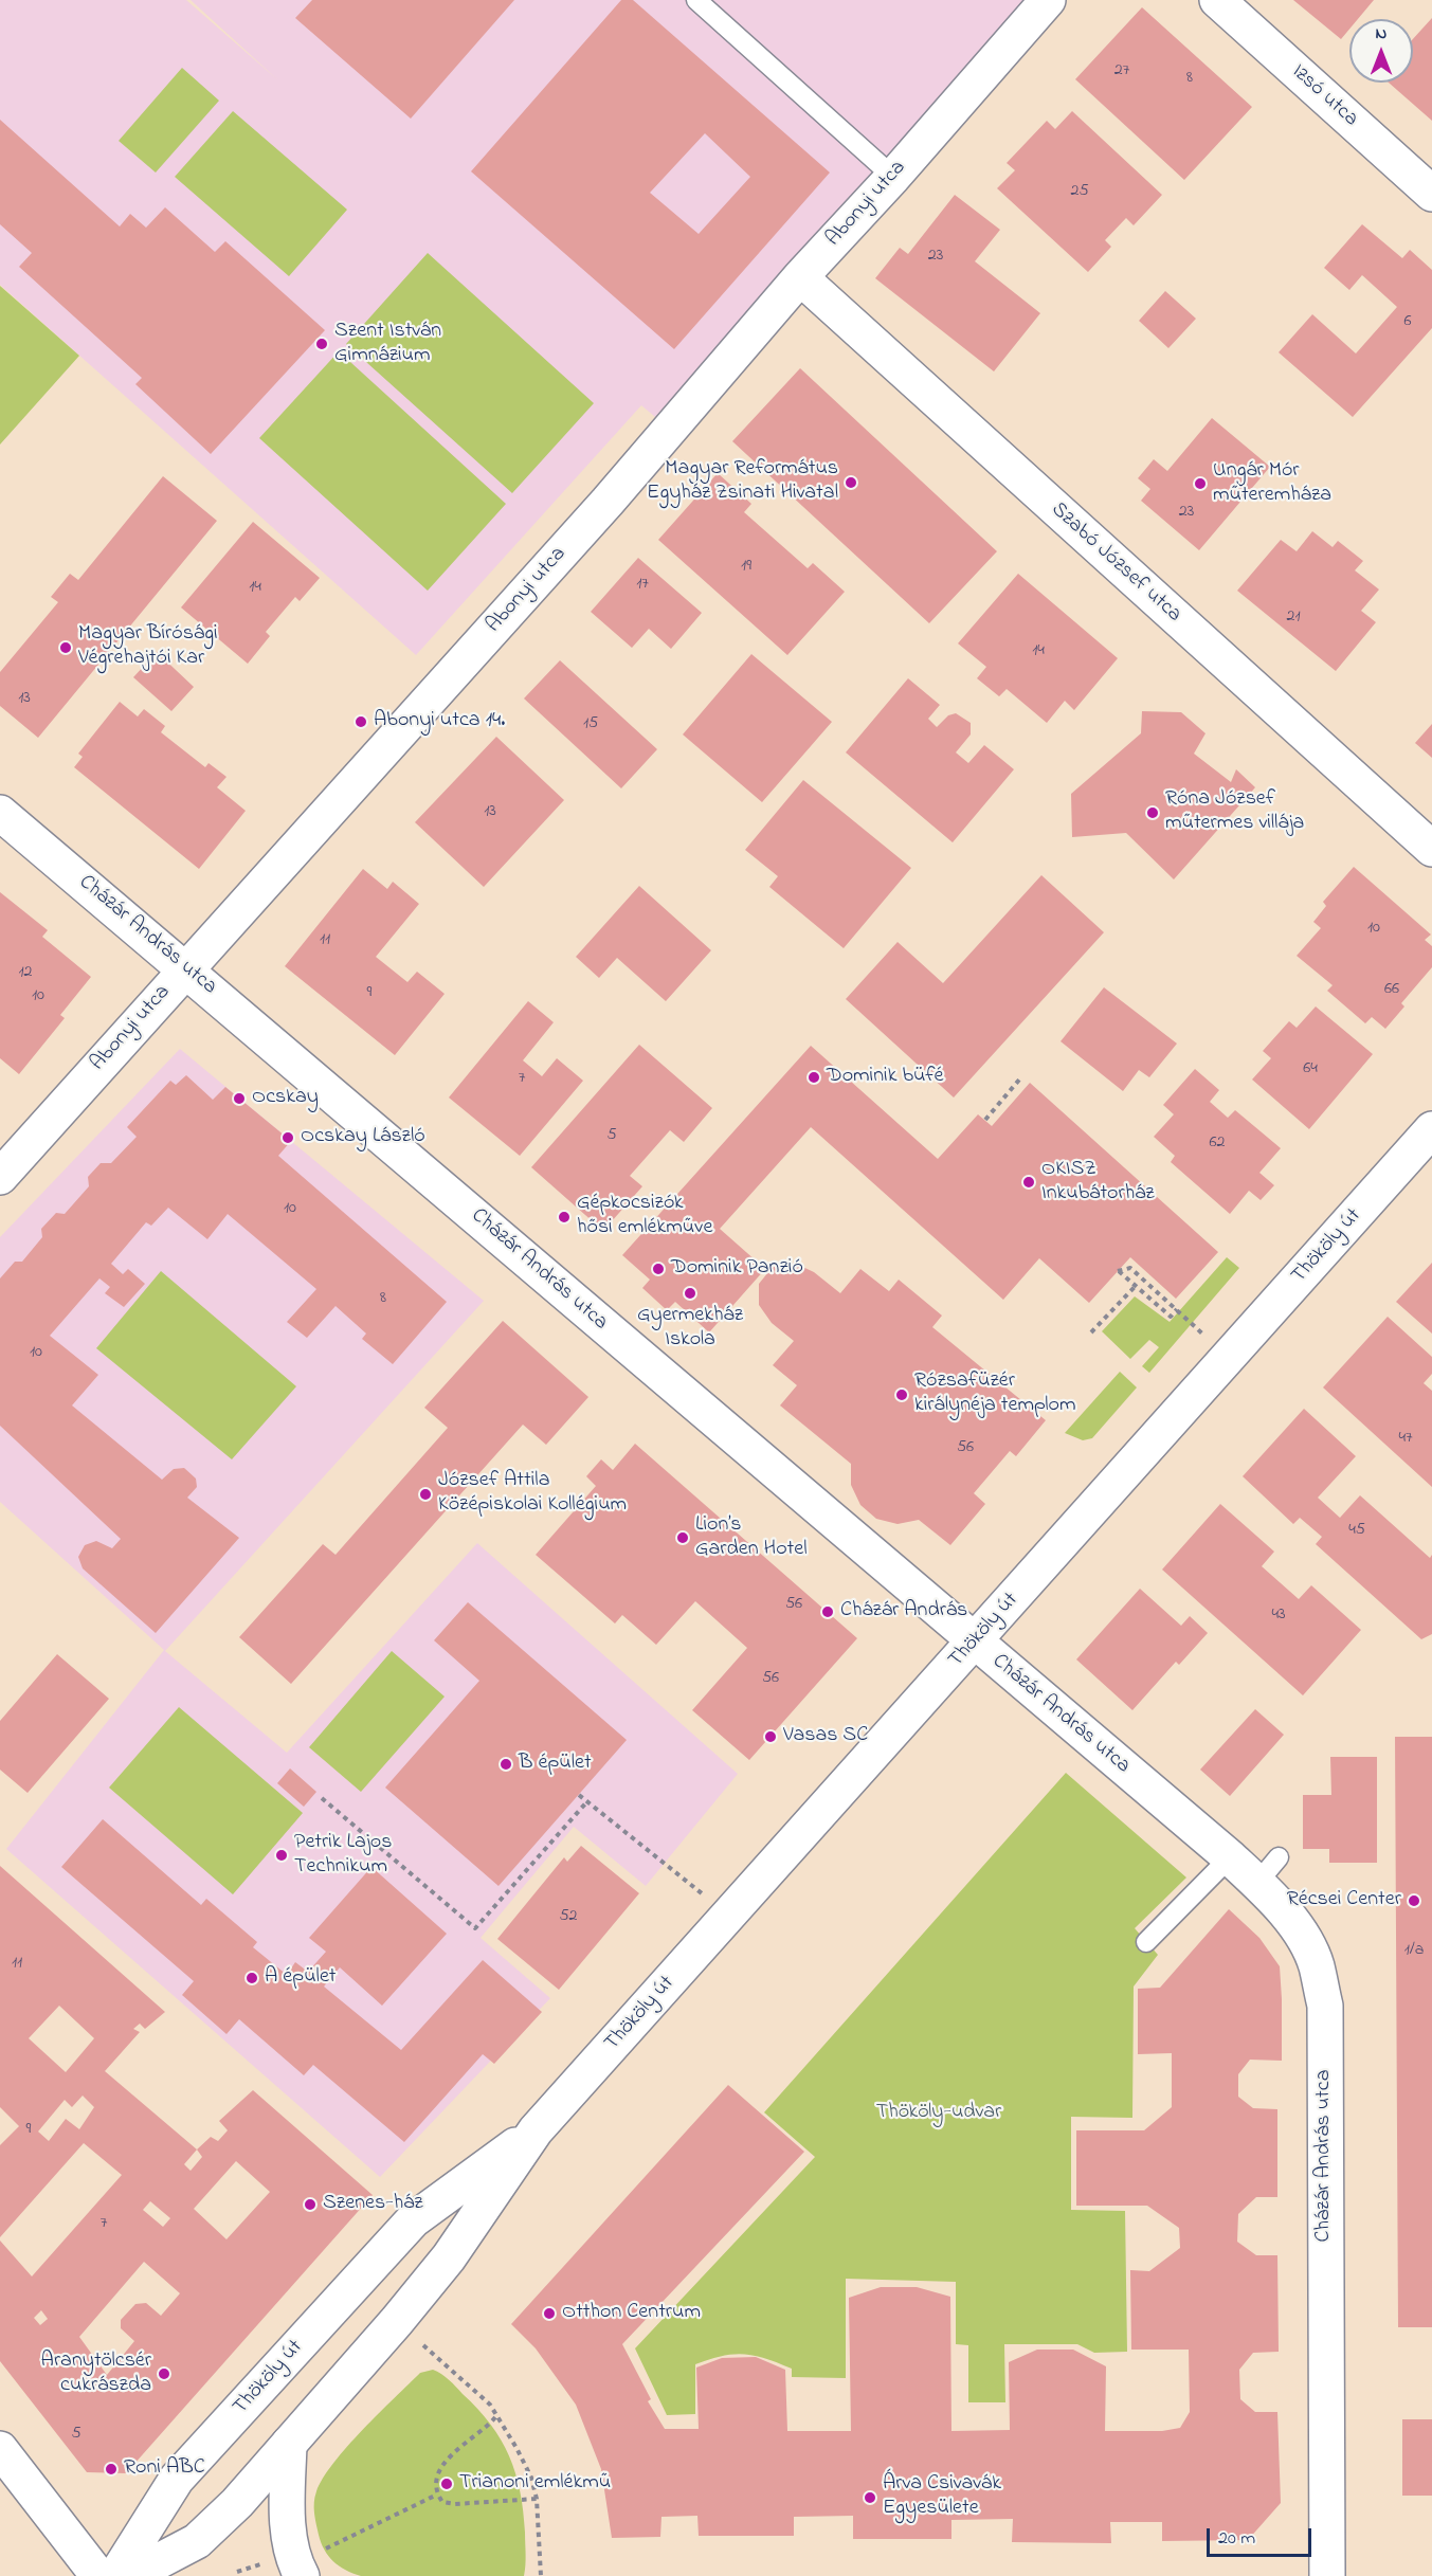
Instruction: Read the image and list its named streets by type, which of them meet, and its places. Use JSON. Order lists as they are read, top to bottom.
{
  "streets": {
    "street": [
      "Izsó utca",
      "Abonyi utca",
      "Szabó József utca",
      "Cházár András utca",
      "Thököly út"
    ]
  },
  "crossings": [
    ["Abonyi utca", "Szabó József utca"],
    ["Abonyi utca", "Cházár András utca"],
    ["Cházár András utca", "Thököly út"]
  ],
  "parks": ["Thököly-udvar"],
  "places": [
    "Szent István Gimnázium",
    "Magyar Református Egyház Zsinati Hivatal",
    "Ungár Mór műteremháza",
    "Magyar Bírósági Végrehajtói Kar",
    "Abonyi utca 14.",
    "Róna József műtermes villája",
    "Dominik büfé",
    "Ocskay",
    "Ocskay László",
    "OKISZ Inkubátorház",
    "Gépkocsizók hősi emlékműve",
    "Dominik Panzió",
    "Gyermekház Iskola",
    "Rózsafüzér királynéja templom",
    "József Attila Középiskolai Kollégium",
    "Lion’s Garden Hotel",
    "Cházár András",
    "Vasas SC",
    "B épület",
    "Petrik Lajos Technikum",
    "Récsei Center",
    "A épület",
    "Szenes-ház",
    "Otthon Centrum",
    "Aranytölcsér cukrászda",
    "Roni ABC",
    "Trianoni emlékmű",
    "Árva Csivavák Egyesülete"
  ],
  "house_numbers": [
    "27",
    "8",
    "25",
    "23",
    "6",
    "23",
    "19",
    "17",
    "14",
    "21",
    "14",
    "13",
    "15",
    "13",
    "10",
    "11",
    "12",
    "66",
    "9",
    "10",
    "64",
    "7",
    "5",
    "62",
    "10",
    "8",
    "10",
    "47",
    "56",
    "45",
    "56",
    "43",
    "56",
    "52",
    "1/a",
    "11",
    "9",
    "7",
    "5"
  ],
  "scale_bar": "20 m",
  "north": "top"
}
